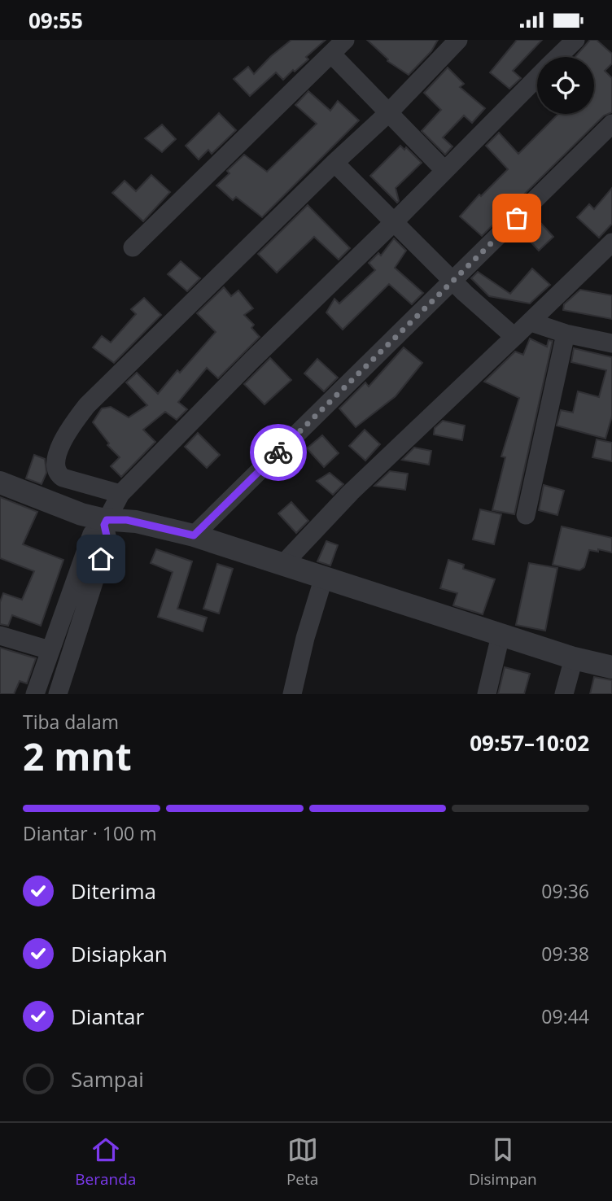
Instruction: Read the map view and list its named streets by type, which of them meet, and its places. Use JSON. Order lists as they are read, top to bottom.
{
  "page": {
    "status": "09:55",
    "heading": ["2 mnt", "Tiba dalam", "09:57–10:02"],
    "bar": "Diantar · 100 m",
    "list": [
      ["Diterima", "09:36"],
      ["Disiapkan", "09:38"],
      ["Diantar", "09:44"],
      "Sampai"
    ],
    "tabs": ["Beranda", "Peta", "Disimpan"]
  }
}
